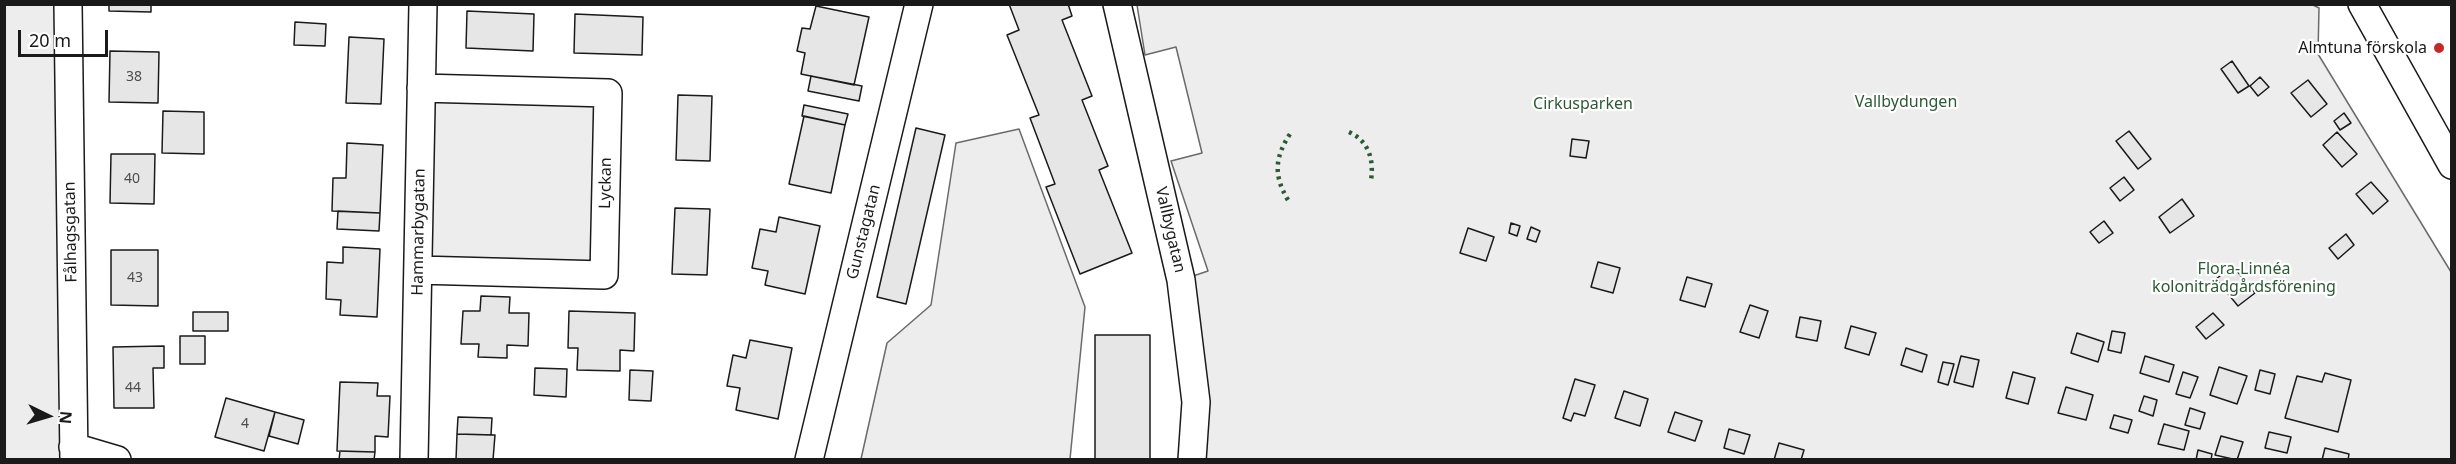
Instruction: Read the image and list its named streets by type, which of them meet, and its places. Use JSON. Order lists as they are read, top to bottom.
{
  "streets": {
    "street": [
      "Lyckan",
      "Vallbygatan",
      "Fålhagsgatan",
      "Hammarbygatan",
      "Gunstagatan"
    ]
  },
  "crossings": [
    ["Lyckan", "Hammarbygatan"]
  ],
  "parks": ["Vallbydungen", "Cirkusparken", "Flora-Linnéa koloniträdgårdsförening"],
  "places": ["Almtuna förskola"],
  "house_numbers": [
    "38",
    "40",
    "43",
    "44",
    "4"
  ],
  "scale_bar": "20 m",
  "north": "right"
}
